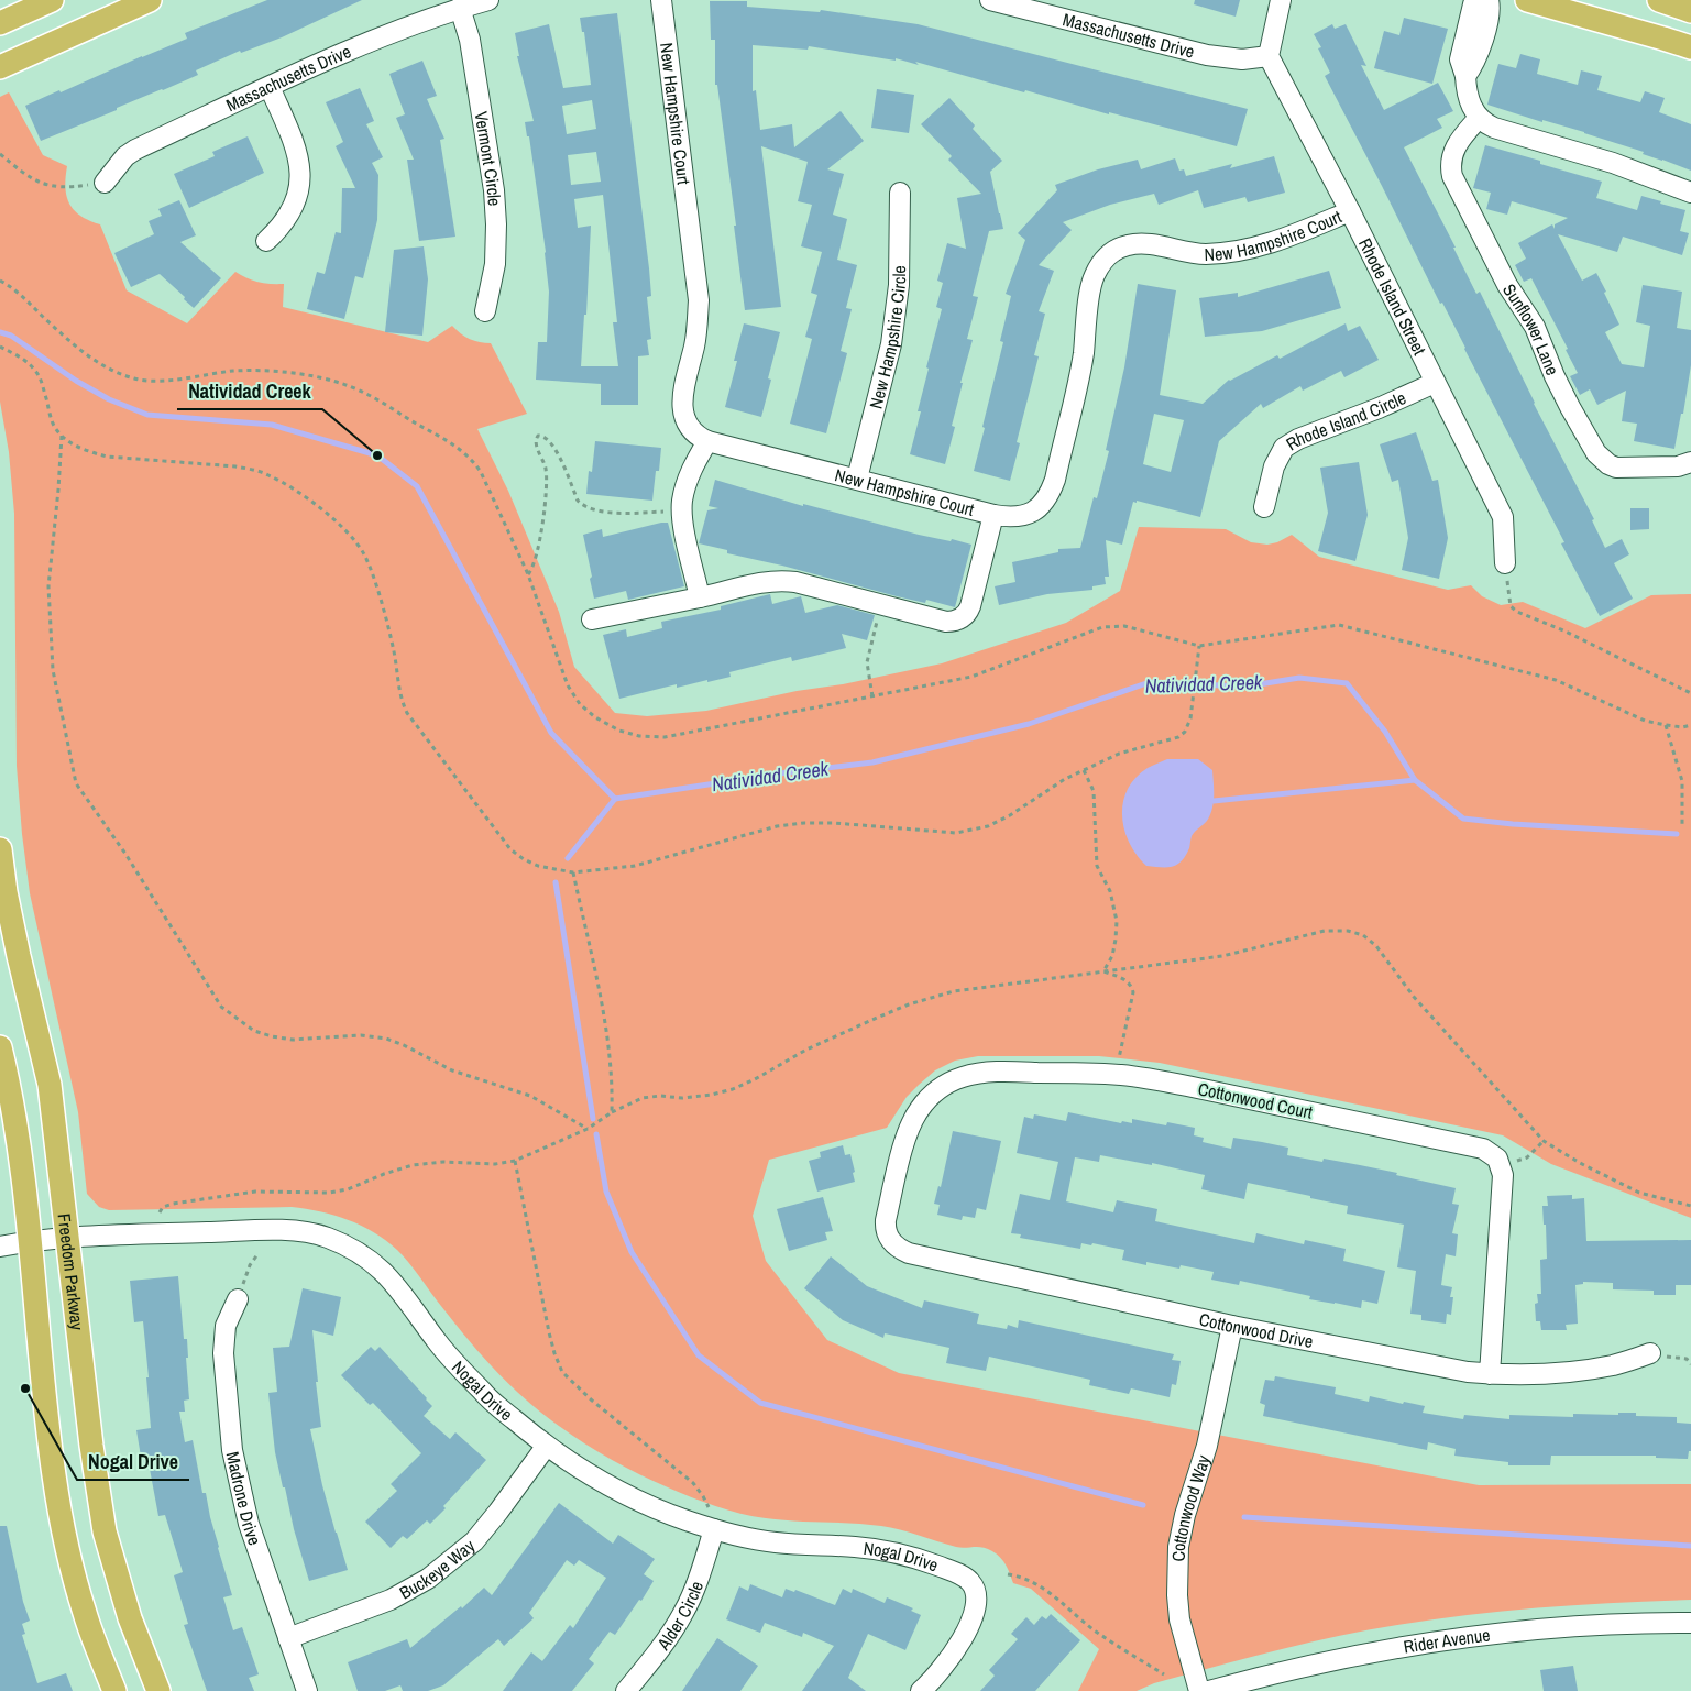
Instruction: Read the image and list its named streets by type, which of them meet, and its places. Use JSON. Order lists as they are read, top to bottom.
{
  "streets": {
    "main road": ["Freedom Parkway"],
    "street": [
      "Massachusetts Drive",
      "New Hampshire Court",
      "Vermont Circle",
      "Rhode Island Street",
      "Sunflower Lane",
      "New Hampshire Circle",
      "Rhode Island Circle",
      "Cottonwood Court",
      "Cottonwood Drive",
      "Nogal Drive",
      "Madrone Drive",
      "Cottonwood Way",
      "Buckeye Way",
      "Alder Circle",
      "Rider Avenue"
    ]
  },
  "crossings": [
    ["Massachusetts Drive", "Vermont Circle"],
    ["Massachusetts Drive", "Rhode Island Street"],
    ["New Hampshire Court", "Rhode Island Street"],
    ["New Hampshire Court", "New Hampshire Circle"],
    ["Rhode Island Street", "Rhode Island Circle"],
    ["Cottonwood Court", "Cottonwood Drive"],
    ["Freedom Parkway", "Nogal Drive"],
    ["Cottonwood Drive", "Cottonwood Way"],
    ["Nogal Drive", "Buckeye Way"],
    ["Nogal Drive", "Alder Circle"],
    ["Madrone Drive", "Buckeye Way"]
  ],
  "water": ["Natividad Creek"],
  "places": ["Natividad Creek", "Nogal Drive"]
}
